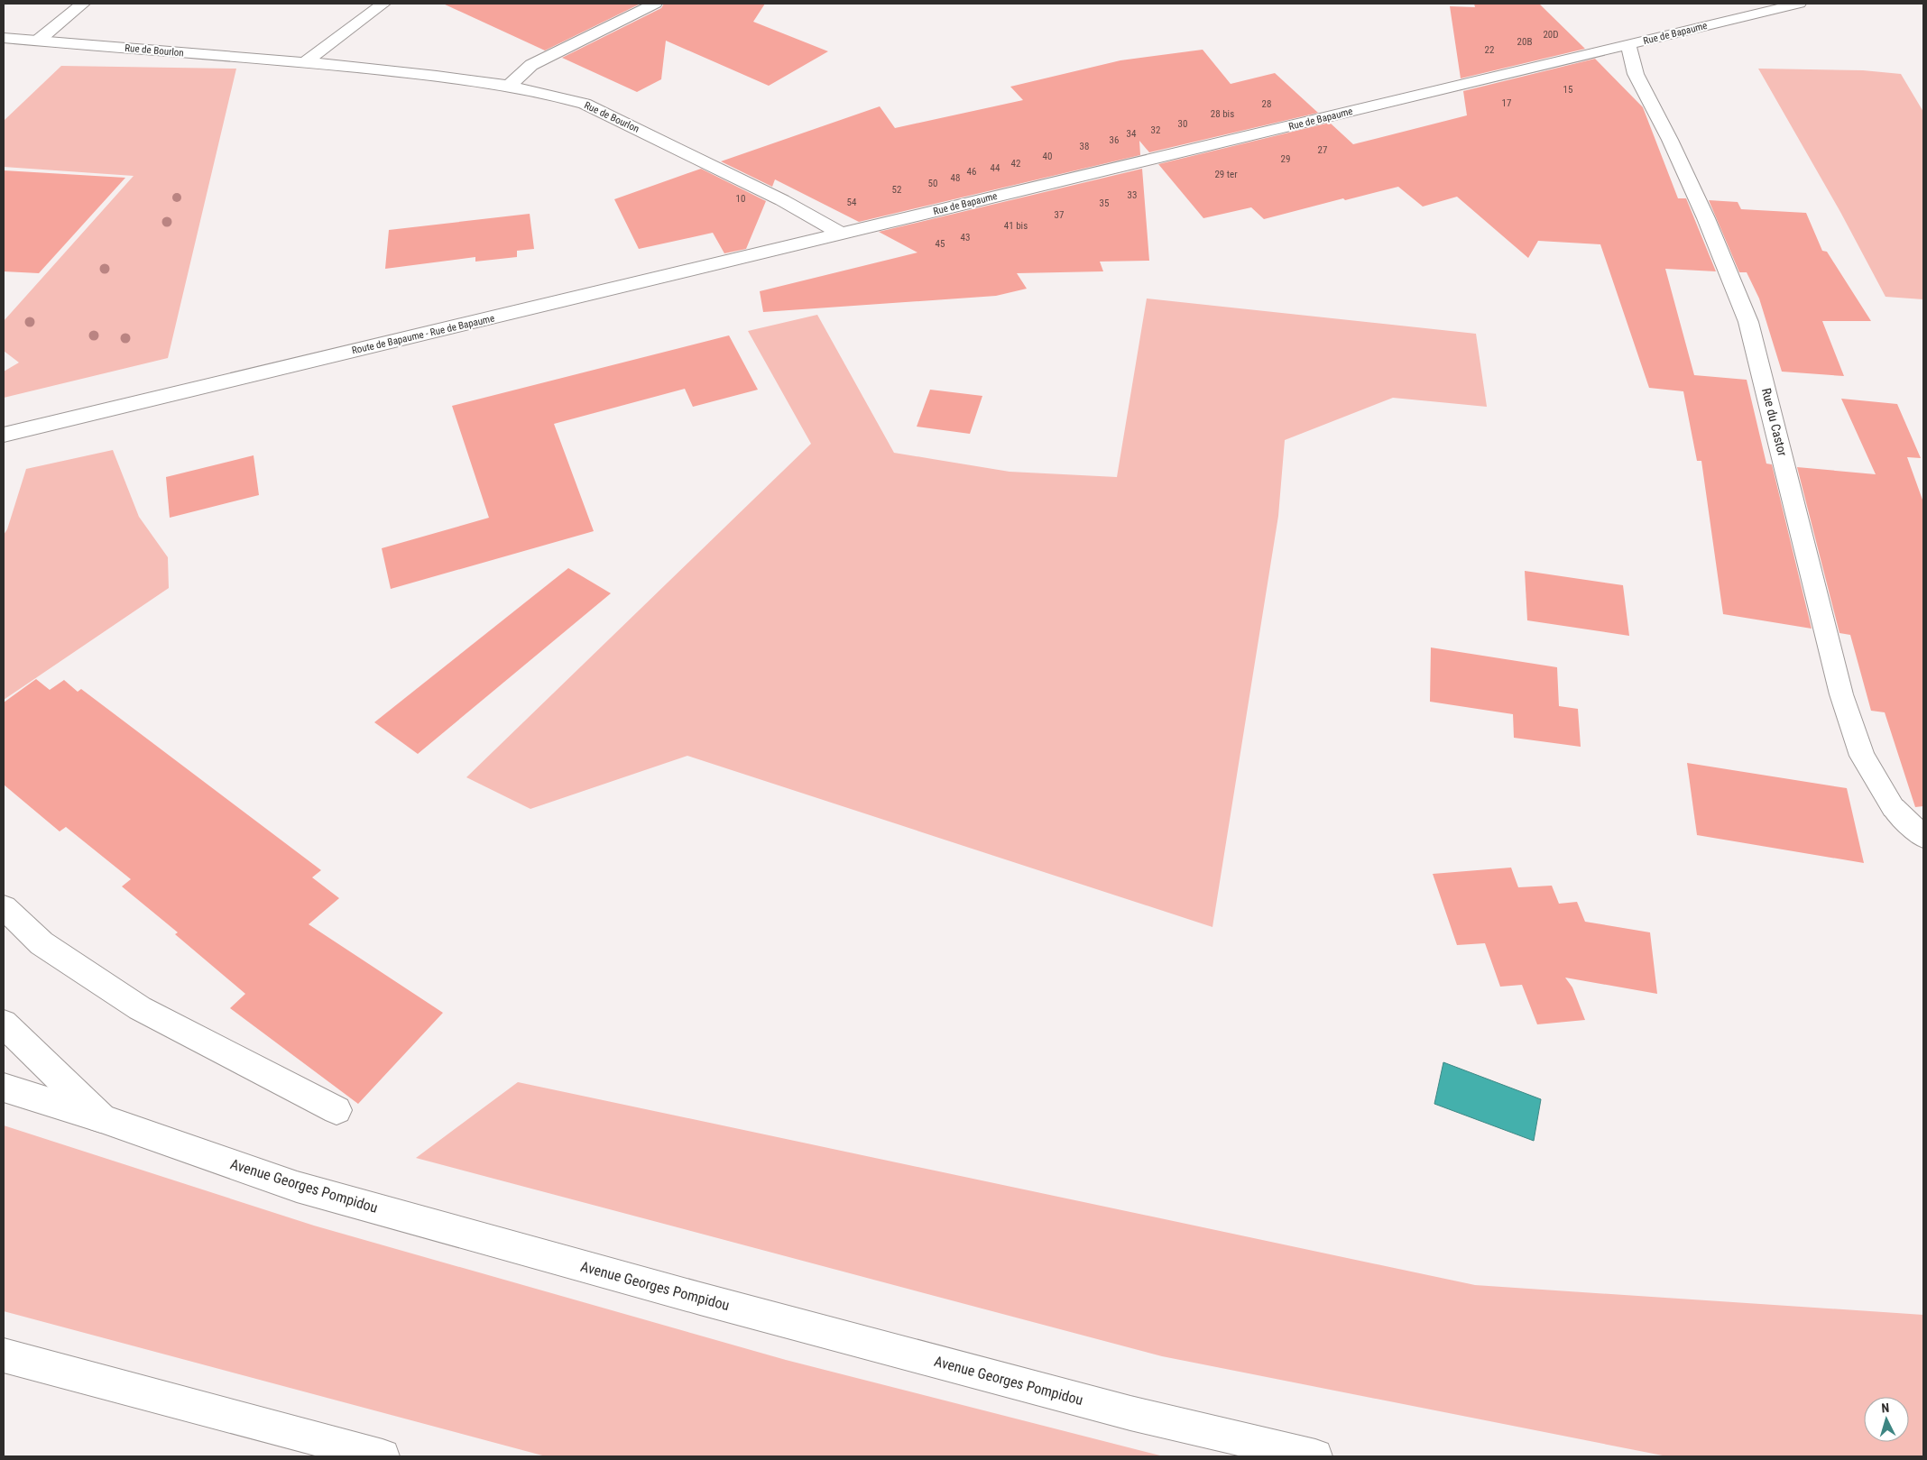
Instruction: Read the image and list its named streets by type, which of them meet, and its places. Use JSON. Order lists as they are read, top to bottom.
{
  "streets": {
    "street": [
      "Rue de Bapaume",
      "Rue de Bourlon",
      "Route de Bapaume - Rue de Bapaume",
      "Rue du Castor",
      "Avenue Georges Pompidou"
    ]
  },
  "crossings": [
    ["Rue de Bapaume", "Rue de Bourlon"],
    ["Rue de Bapaume", "Route de Bapaume - Rue de Bapaume"],
    ["Rue de Bapaume", "Rue du Castor"],
    ["Rue de Bourlon", "Route de Bapaume - Rue de Bapaume"]
  ],
  "house_numbers": [
    "20D",
    "20B",
    "22",
    "15",
    "17",
    "28",
    "28 bis",
    "30",
    "32",
    "34",
    "36",
    "38",
    "27",
    "40",
    "29",
    "42",
    "44",
    "46",
    "29 ter",
    "48",
    "50",
    "52",
    "33",
    "10",
    "54",
    "35",
    "37",
    "41 bis",
    "43",
    "45"
  ],
  "north": "top"
}
